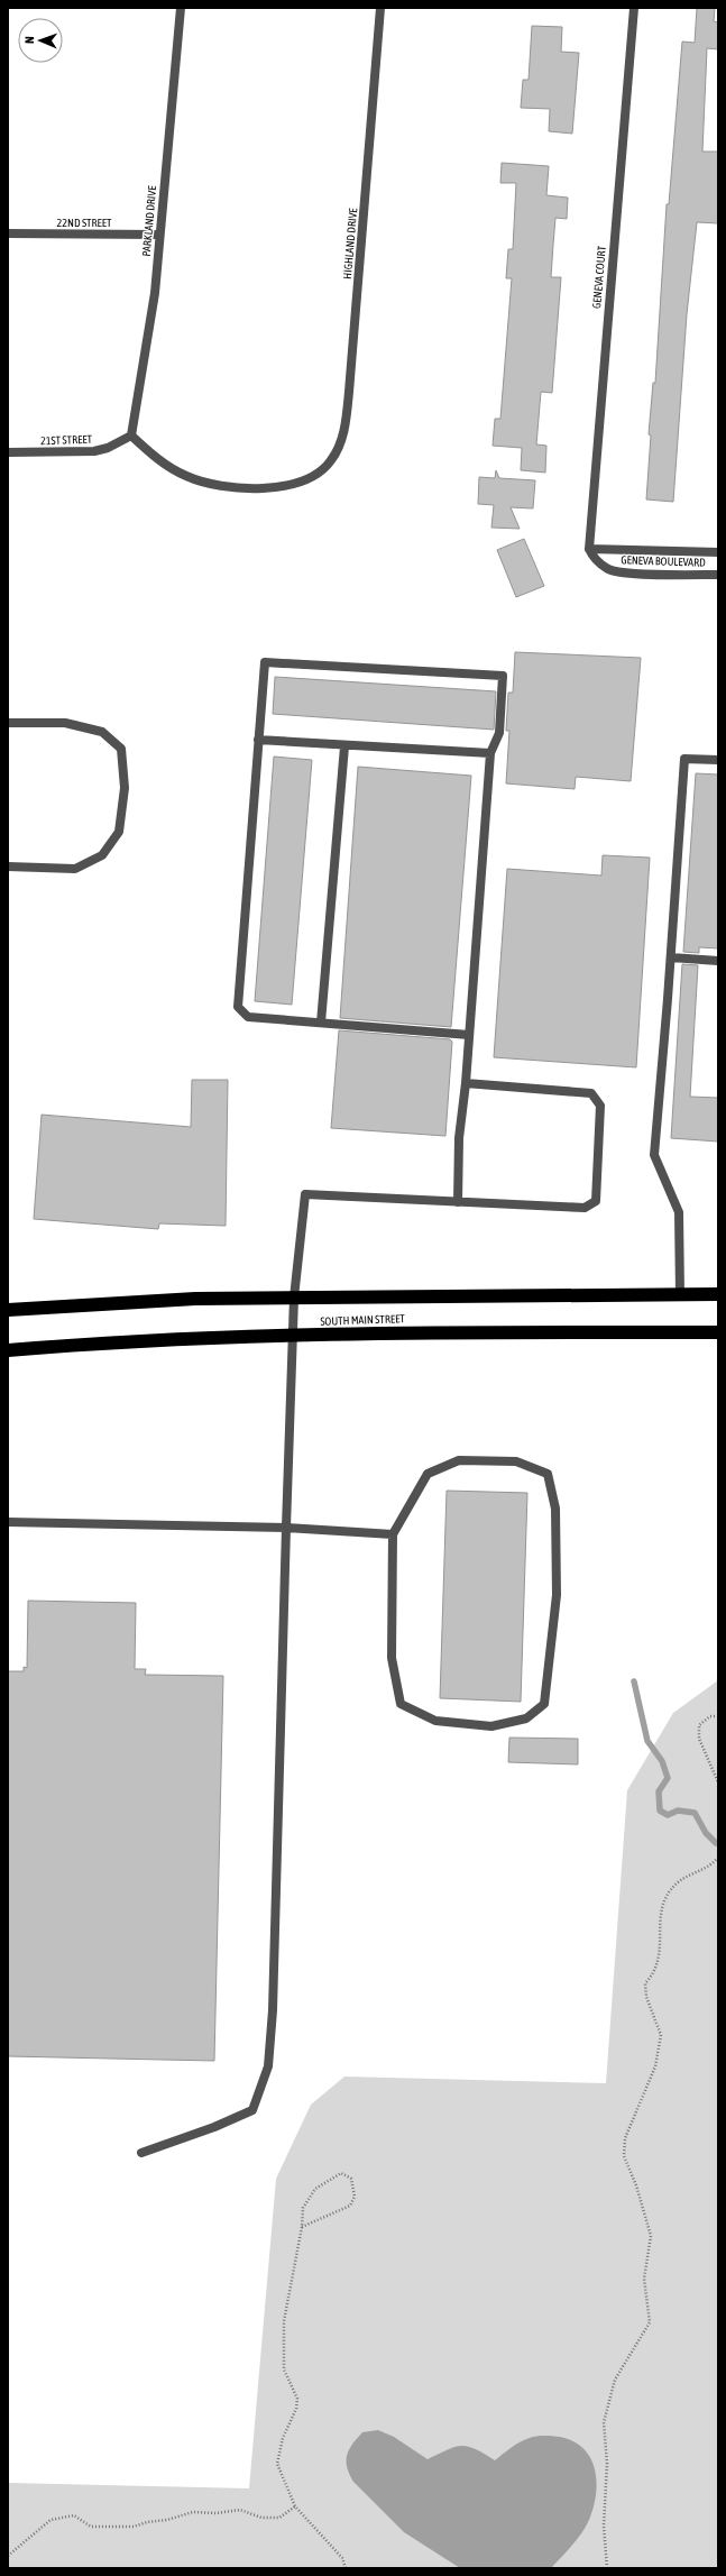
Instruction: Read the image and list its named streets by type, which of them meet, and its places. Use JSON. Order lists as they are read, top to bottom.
{
  "streets": {
    "highway": ["SOUTH MAIN STREET"],
    "street": [
      "PARKLAND DRIVE",
      "22ND STREET",
      "HIGHLAND DRIVE",
      "GENEVA COURT",
      "21ST STREET",
      "GENEVA BOULEVARD"
    ]
  },
  "crossings": [
    ["PARKLAND DRIVE", "22ND STREET"],
    ["PARKLAND DRIVE", "HIGHLAND DRIVE"],
    ["PARKLAND DRIVE", "21ST STREET"],
    ["HIGHLAND DRIVE", "21ST STREET"],
    ["GENEVA COURT", "GENEVA BOULEVARD"]
  ],
  "north": "left"
}
